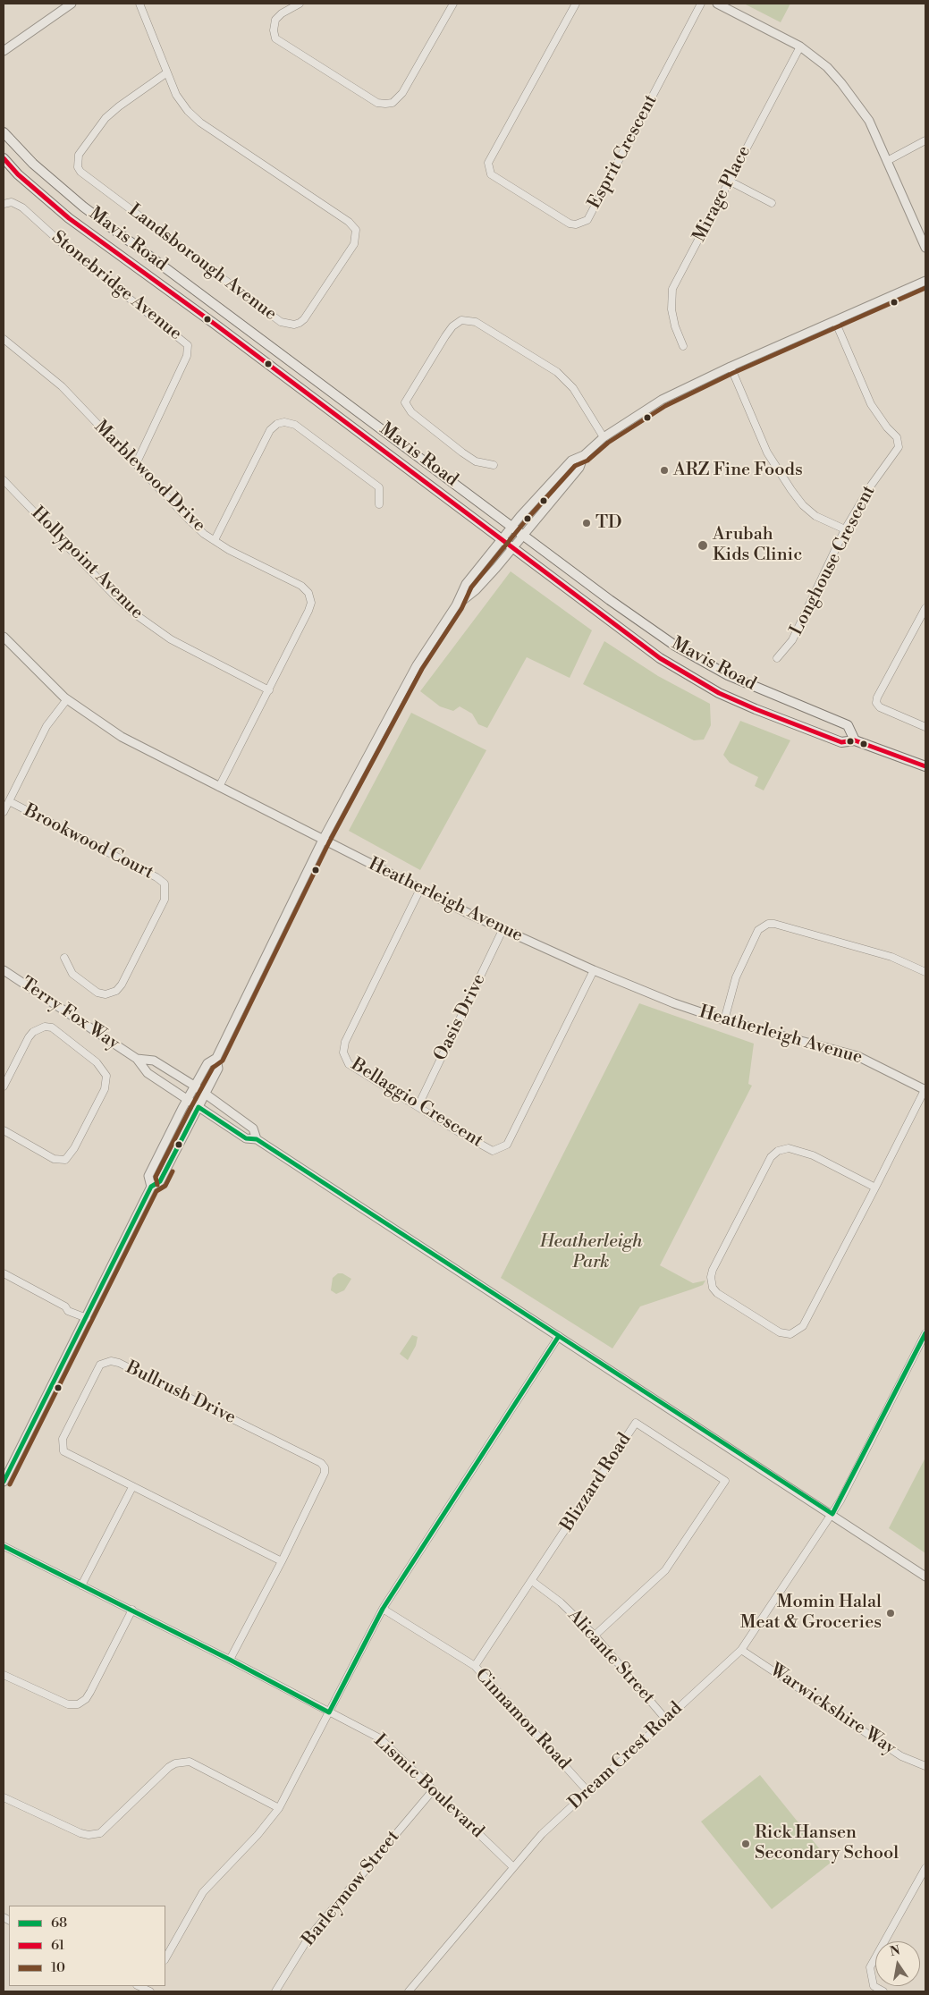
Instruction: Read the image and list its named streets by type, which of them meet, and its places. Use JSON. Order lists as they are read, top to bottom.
{
  "streets": {
    "main road": ["Mavis Road"],
    "street": [
      "Esprit Crescent",
      "Mirage Place",
      "Landsborough Avenue",
      "Stonebridge Avenue",
      "Marblewood Drive",
      "Longhouse Crescent",
      "Hollypoint Avenue",
      "Brookwood Court",
      "Heatherleigh Avenue",
      "Terry Fox Way",
      "Oasis Drive",
      "Bellaggio Crescent",
      "Bullrush Drive",
      "Blizzard Road",
      "Alicante Street",
      "Warwickshire Way",
      "Cinnamon Road",
      "Dream Crest Road",
      "Lismic Boulevard",
      "Barleymow Street"
    ]
  },
  "crossings": [
    ["Stonebridge Avenue", "Marblewood Drive"],
    ["Marblewood Drive", "Hollypoint Avenue"],
    ["Marblewood Drive", "Heatherleigh Avenue"],
    ["Heatherleigh Avenue", "Oasis Drive"],
    ["Heatherleigh Avenue", "Bellaggio Crescent"],
    ["Terry Fox Way", "Dream Crest Road"],
    ["Oasis Drive", "Bellaggio Crescent"],
    ["Bullrush Drive", "Lismic Boulevard"],
    ["Blizzard Road", "Alicante Street"],
    ["Blizzard Road", "Cinnamon Road"],
    ["Alicante Street", "Dream Crest Road"],
    ["Warwickshire Way", "Dream Crest Road"],
    ["Cinnamon Road", "Dream Crest Road"],
    ["Dream Crest Road", "Lismic Boulevard"],
    ["Lismic Boulevard", "Barleymow Street"]
  ],
  "parks": ["Heatherleigh Park"],
  "places": [
    "ARZ Fine Foods",
    "TD",
    "Arubah Kids Clinic",
    "Momin Halal Meat & Groceries",
    "Rick Hansen Secondary School"
  ],
  "lines": ["transit line 61", "transit line 10", "transit line 68"],
  "legend": ["68", "61", "10"],
  "north": "top"
}
